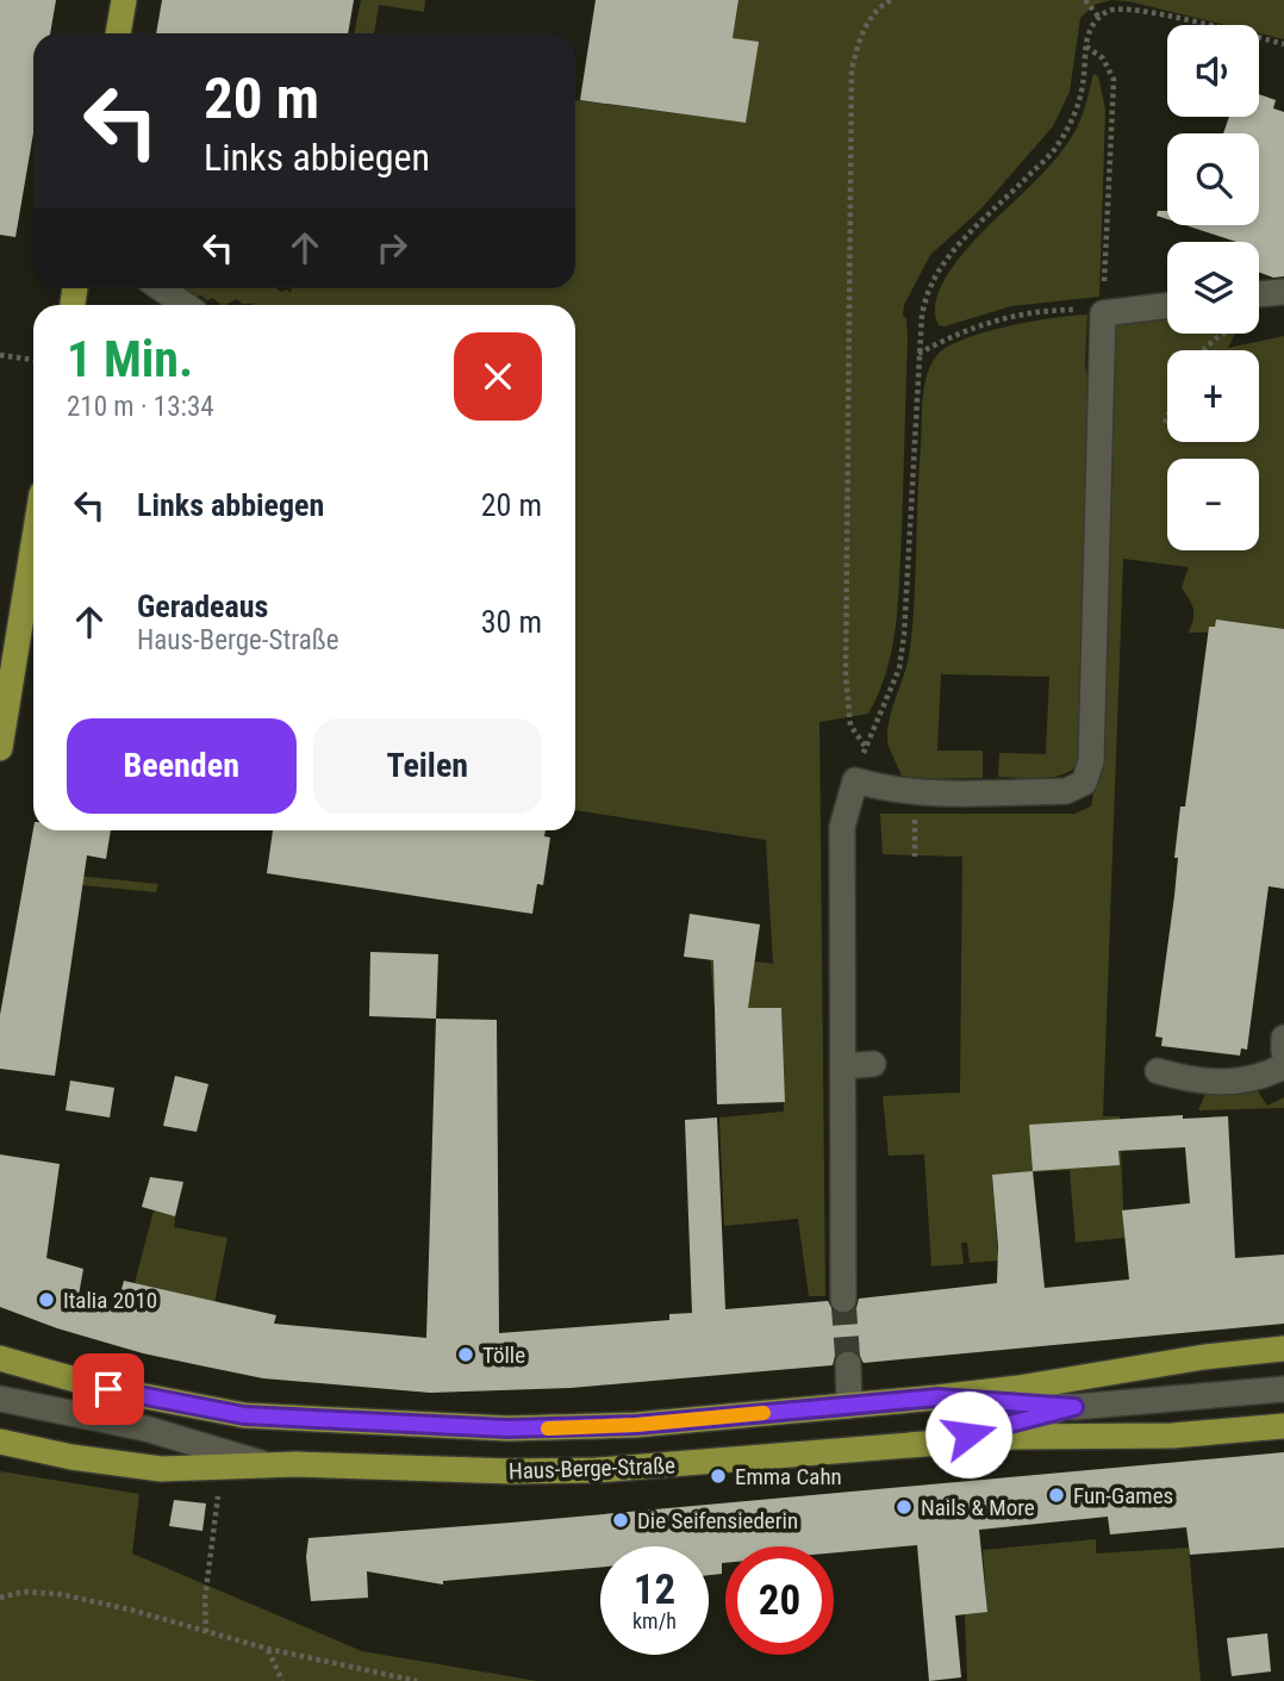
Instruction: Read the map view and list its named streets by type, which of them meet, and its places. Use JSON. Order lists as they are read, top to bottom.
{
  "streets": {
    "main road": ["Haus-Berge-Straße"]
  },
  "places": [
    "Italia 2010",
    "Tölle",
    "Emma Cahn",
    "Fun-Games",
    "Nails & More",
    "Die Seifensiederin"
  ],
  "page": {
    "map_buttons": ["+", "−"],
    "turn": ["20 m", "Links abbiegen"],
    "heading": ["1 Min.", "210 m · 13:34"],
    "list": [
      {
        "name": "Links abbiegen",
        "value": "20 m"
      },
      {
        "name": "Geradeaus",
        "note": "Haus-Berge-Straße",
        "value": "30 m"
      }
    ],
    "buttons": ["Beenden", "Teilen"],
    "speed": "12 km/h",
    "limit": "20"
  }
}
